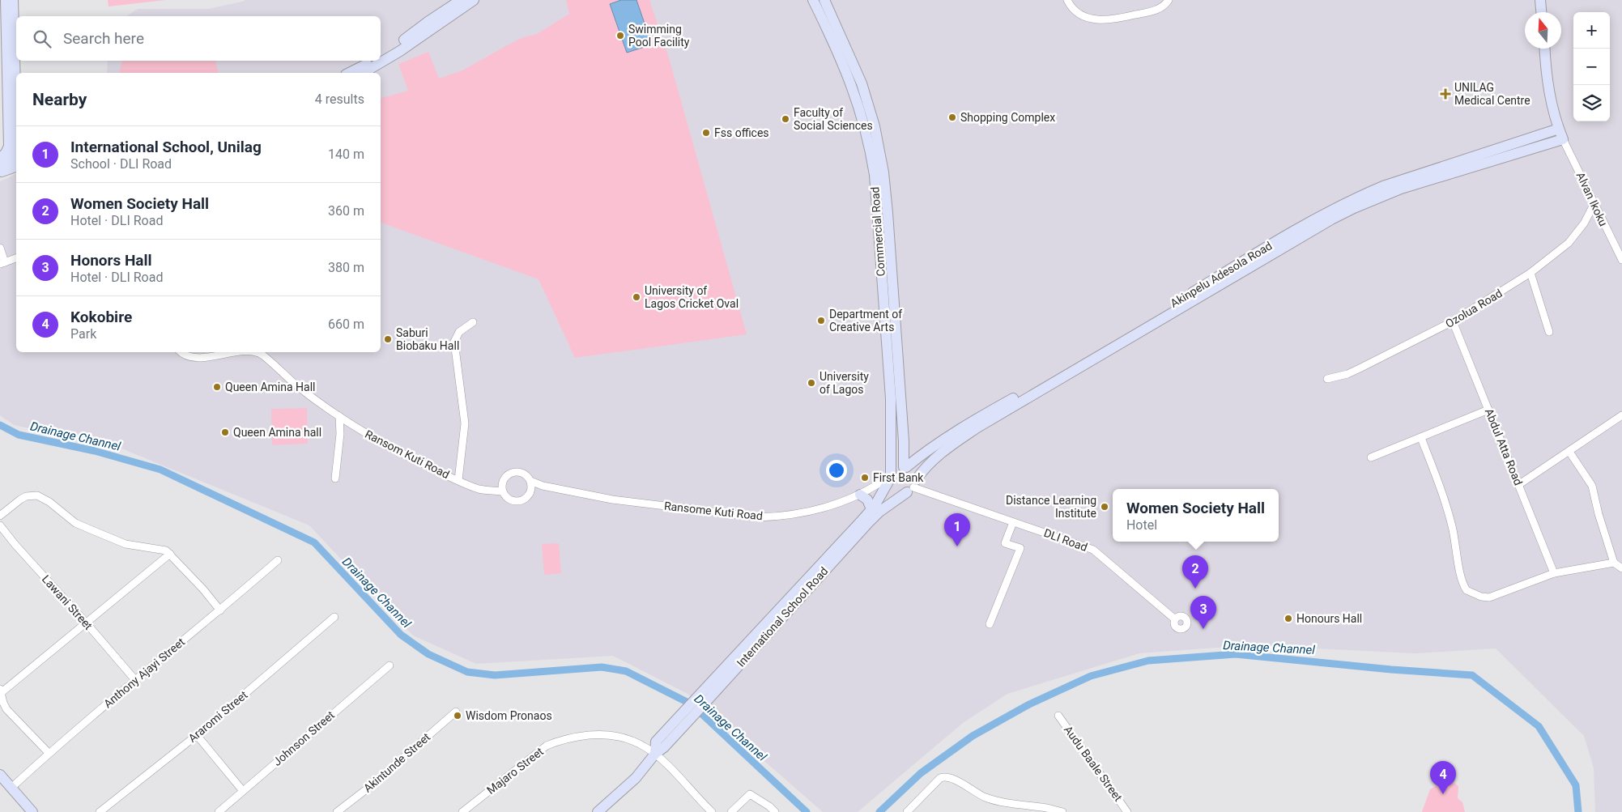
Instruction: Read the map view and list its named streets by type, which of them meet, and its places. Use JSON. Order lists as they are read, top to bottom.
{
  "streets": {
    "street": [
      "Alvan Ikoku",
      "Commercial Road",
      "Akinpelu Adesola Road",
      "Ozolua Road",
      "Abdul Atta Road",
      "Ransom Kuti Road",
      "Ransome Kuti Road",
      "DLI Road",
      "Lawani Street",
      "International School Road",
      "Anthony Ajayi Street",
      "Araromi Street",
      "Johnson Street",
      "Akintunde Street",
      "Audu Baale Street",
      "Majaro Street"
    ]
  },
  "crossings": [
    ["Alvan Ikoku", "Akinpelu Adesola Road"],
    ["Alvan Ikoku", "Ozolua Road"],
    ["Commercial Road", "Akinpelu Adesola Road"],
    ["Commercial Road", "Ransome Kuti Road"],
    ["Commercial Road", "DLI Road"],
    ["Commercial Road", "International School Road"],
    ["Akinpelu Adesola Road", "Ransome Kuti Road"],
    ["Akinpelu Adesola Road", "DLI Road"],
    ["Akinpelu Adesola Road", "International School Road"],
    ["Ozolua Road", "Abdul Atta Road"],
    ["Ransom Kuti Road", "Ransome Kuti Road"],
    ["Ransome Kuti Road", "DLI Road"],
    ["Ransome Kuti Road", "International School Road"],
    ["DLI Road", "International School Road"],
    ["Lawani Street", "Anthony Ajayi Street"],
    ["International School Road", "Majaro Street"]
  ],
  "water": ["Drainage Channel"],
  "places": {
    "other": [
      "Swimming Pool Facility",
      "Shopping Complex",
      "Faculty of Social Sciences",
      "Fss offices",
      "University of Lagos Cricket Oval",
      "Department of Creative Arts",
      "Saburi Biobaku Hall",
      "University of Lagos",
      "Queen Amina Hall",
      "Queen Amina hall",
      "First Bank",
      "Distance Learning Institute",
      "Honours Hall",
      "Wisdom Pronaos"
    ],
    "health": ["UNILAG Medical Centre"]
  },
  "north": "top",
  "page": {
    "map_buttons": ["+", "−"],
    "search": "Search here",
    "heading": ["Nearby", "4 results"],
    "list": [
      {
        "mark": "1",
        "name": "International School, Unilag",
        "note": "School · DLI Road",
        "value": "140 m"
      },
      {
        "mark": "2",
        "name": "Women Society Hall",
        "note": "Hotel · DLI Road",
        "value": "360 m"
      },
      {
        "mark": "3",
        "name": "Honors Hall",
        "note": "Hotel · DLI Road",
        "value": "380 m"
      },
      {
        "mark": "4",
        "name": "Kokobire",
        "note": "Park",
        "value": "660 m"
      }
    ],
    "popup": ["Women Society Hall", "Hotel"],
    "pins": [
      "1",
      "2",
      "3",
      "4"
    ]
  }
}
